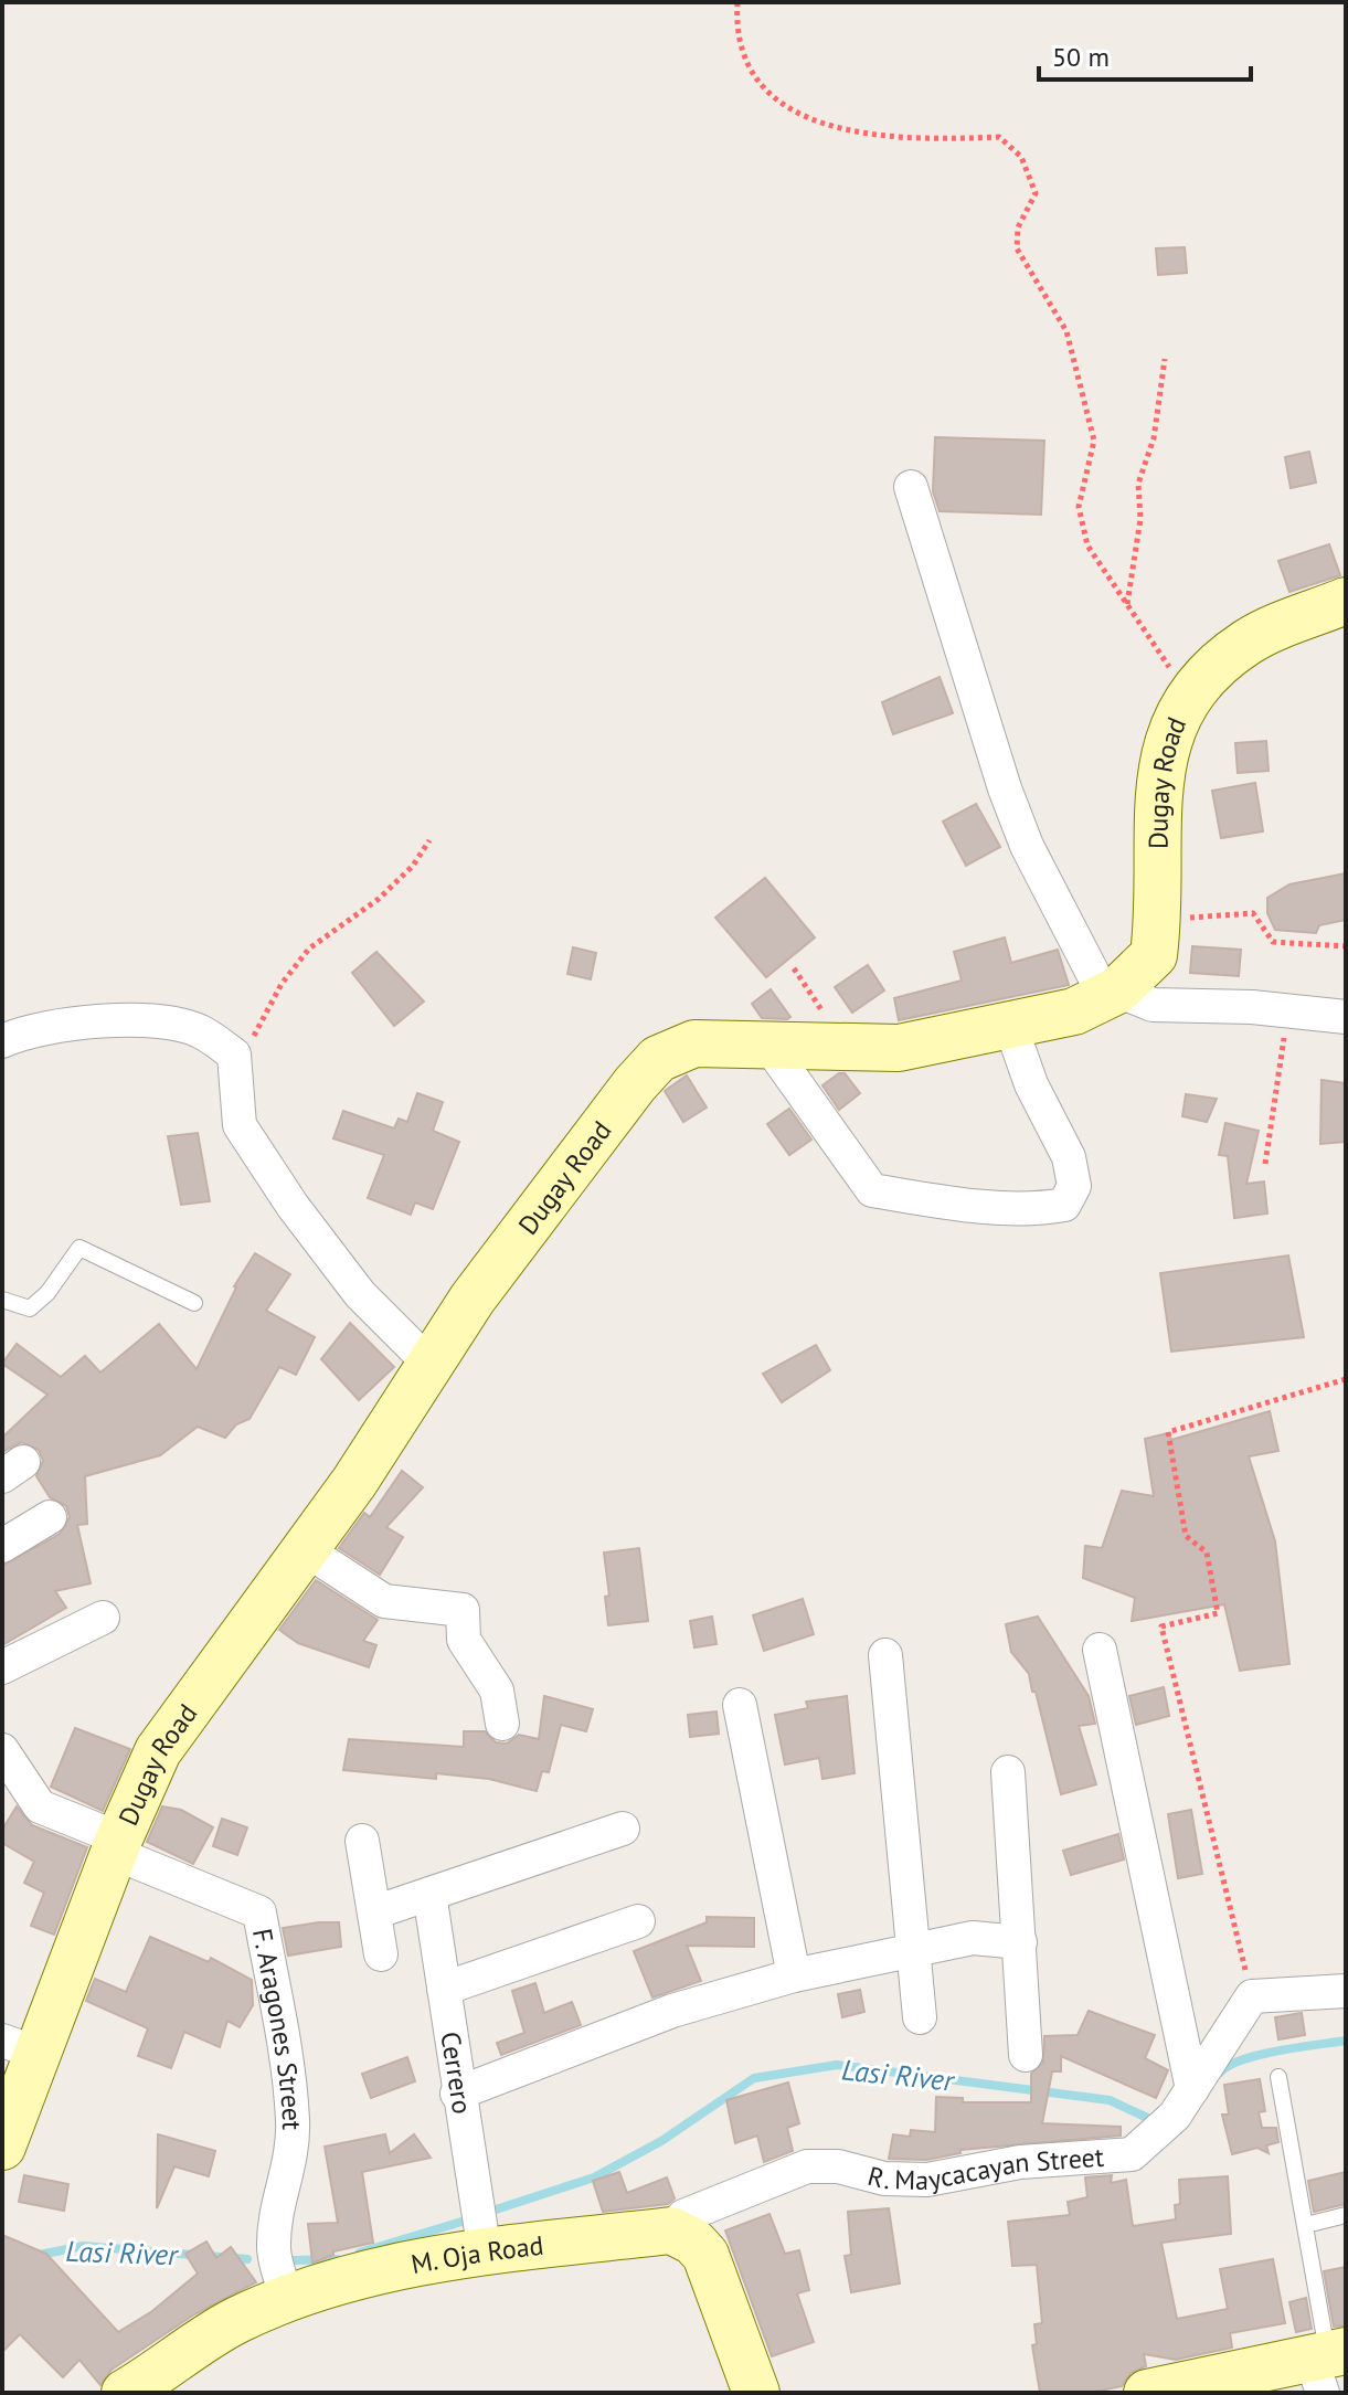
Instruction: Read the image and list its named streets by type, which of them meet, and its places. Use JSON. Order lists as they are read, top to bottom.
{
  "streets": {
    "street": [
      "Dugay Road",
      "F. Aragones Street",
      "Cerrero",
      "R. Maycacayan Street",
      "M. Oja Road"
    ]
  },
  "crossings": [
    ["Dugay Road", "F. Aragones Street"],
    ["F. Aragones Street", "M. Oja Road"],
    ["Cerrero", "M. Oja Road"],
    ["R. Maycacayan Street", "M. Oja Road"]
  ],
  "water": ["Lasi River"],
  "scale_bar": "50 m"
}
